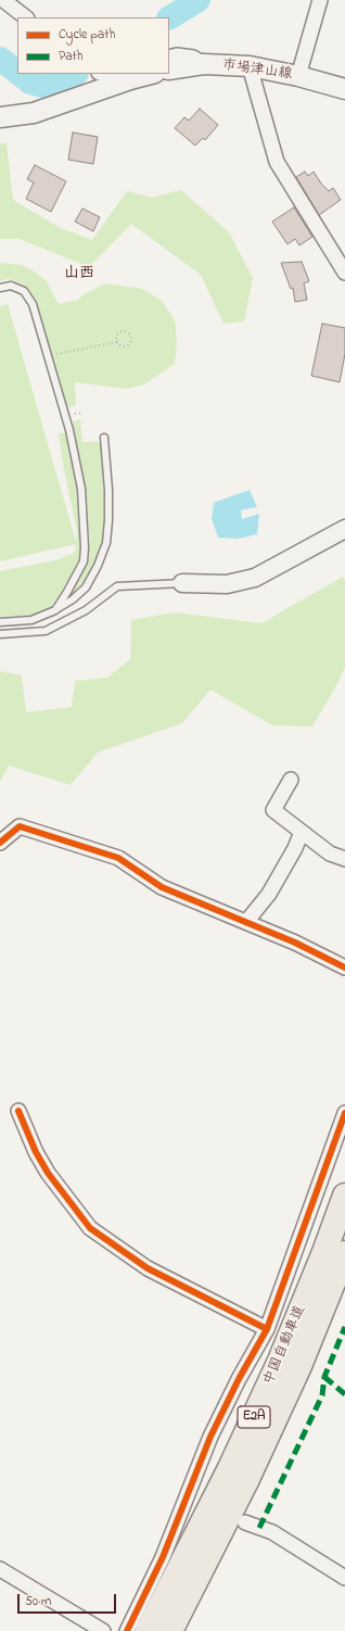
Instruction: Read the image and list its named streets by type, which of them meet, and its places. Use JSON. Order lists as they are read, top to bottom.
{
  "streets": {
    "highway": ["中国自動車道", "E2A"],
    "main road": ["市場津山線"]
  },
  "districts": ["山西"],
  "legend": ["Cycle path", "Path"],
  "scale_bar": "50 m"
}
